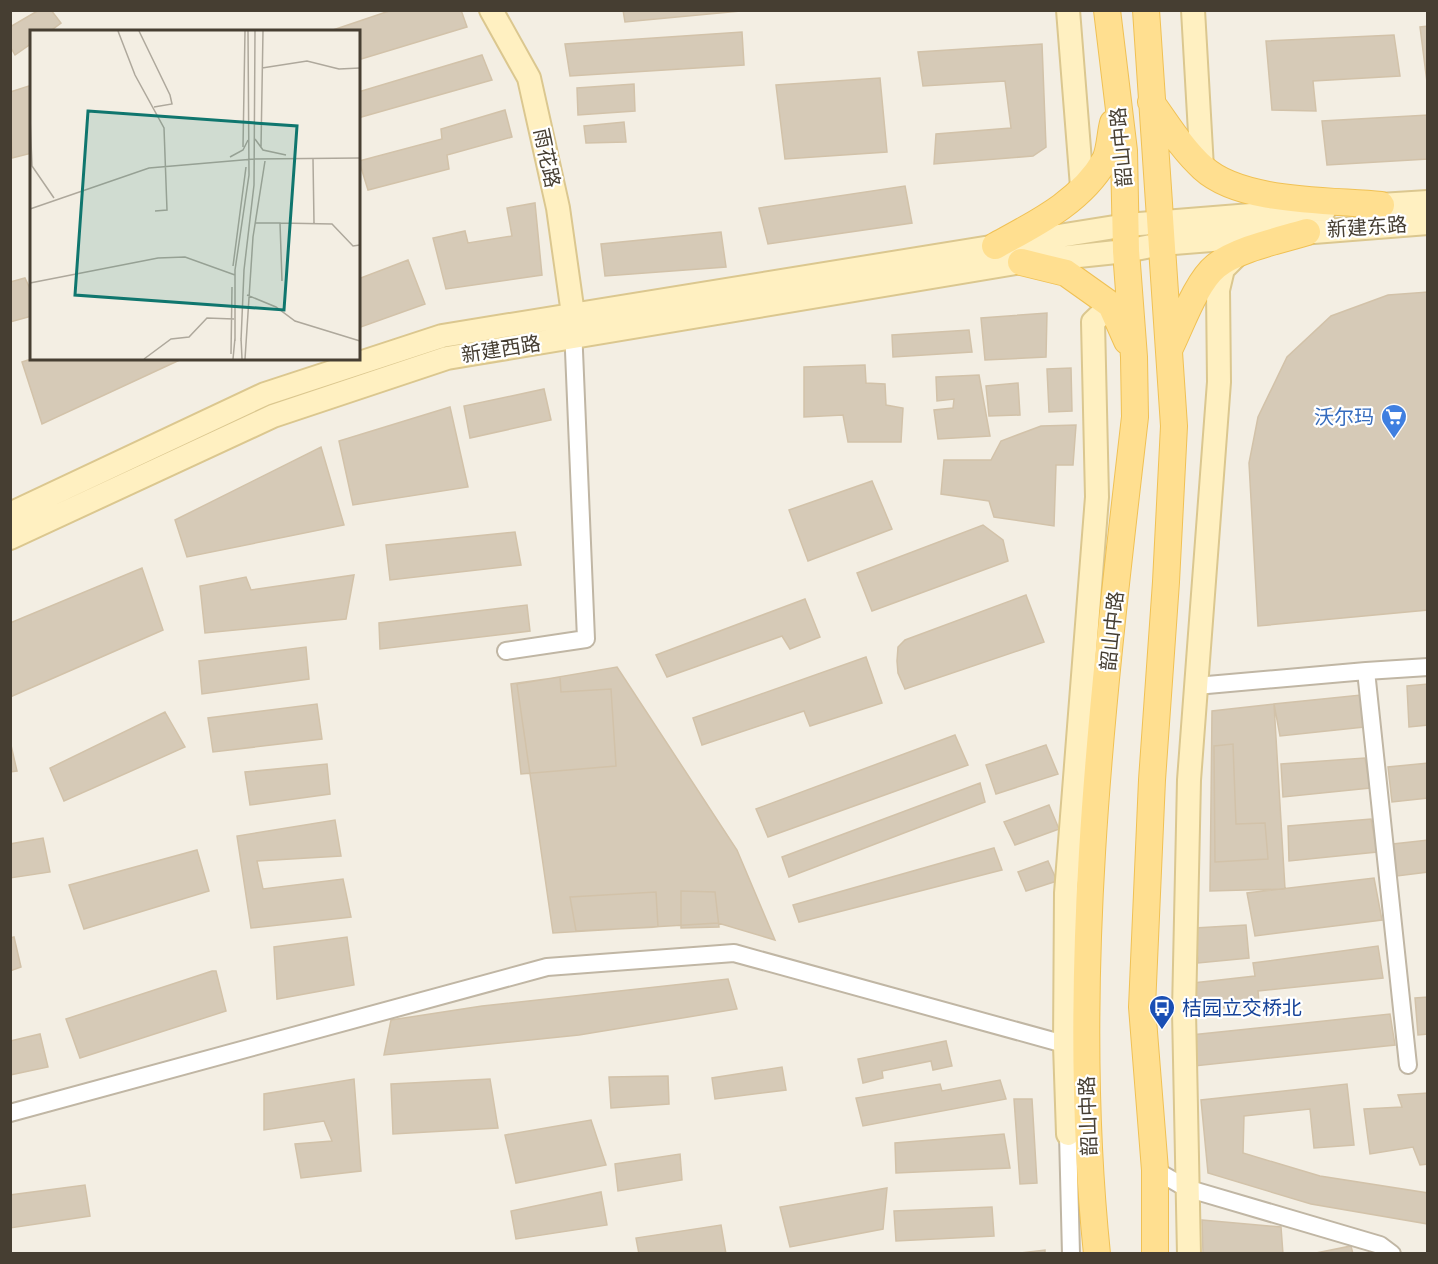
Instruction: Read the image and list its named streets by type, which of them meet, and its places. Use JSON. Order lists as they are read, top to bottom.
{
  "streets": {
    "main road": [
      "韶山中路",
      "雨花路",
      "新建东路",
      "新建西路"
    ]
  },
  "crossings": [
    ["韶山中路", "新建东路"],
    ["韶山中路", "新建西路"],
    ["雨花路", "新建西路"],
    ["新建东路", "新建西路"]
  ],
  "places": {
    "supermarket": ["沃尔玛"],
    "bus stop": ["桔园立交桥北"]
  }
}
